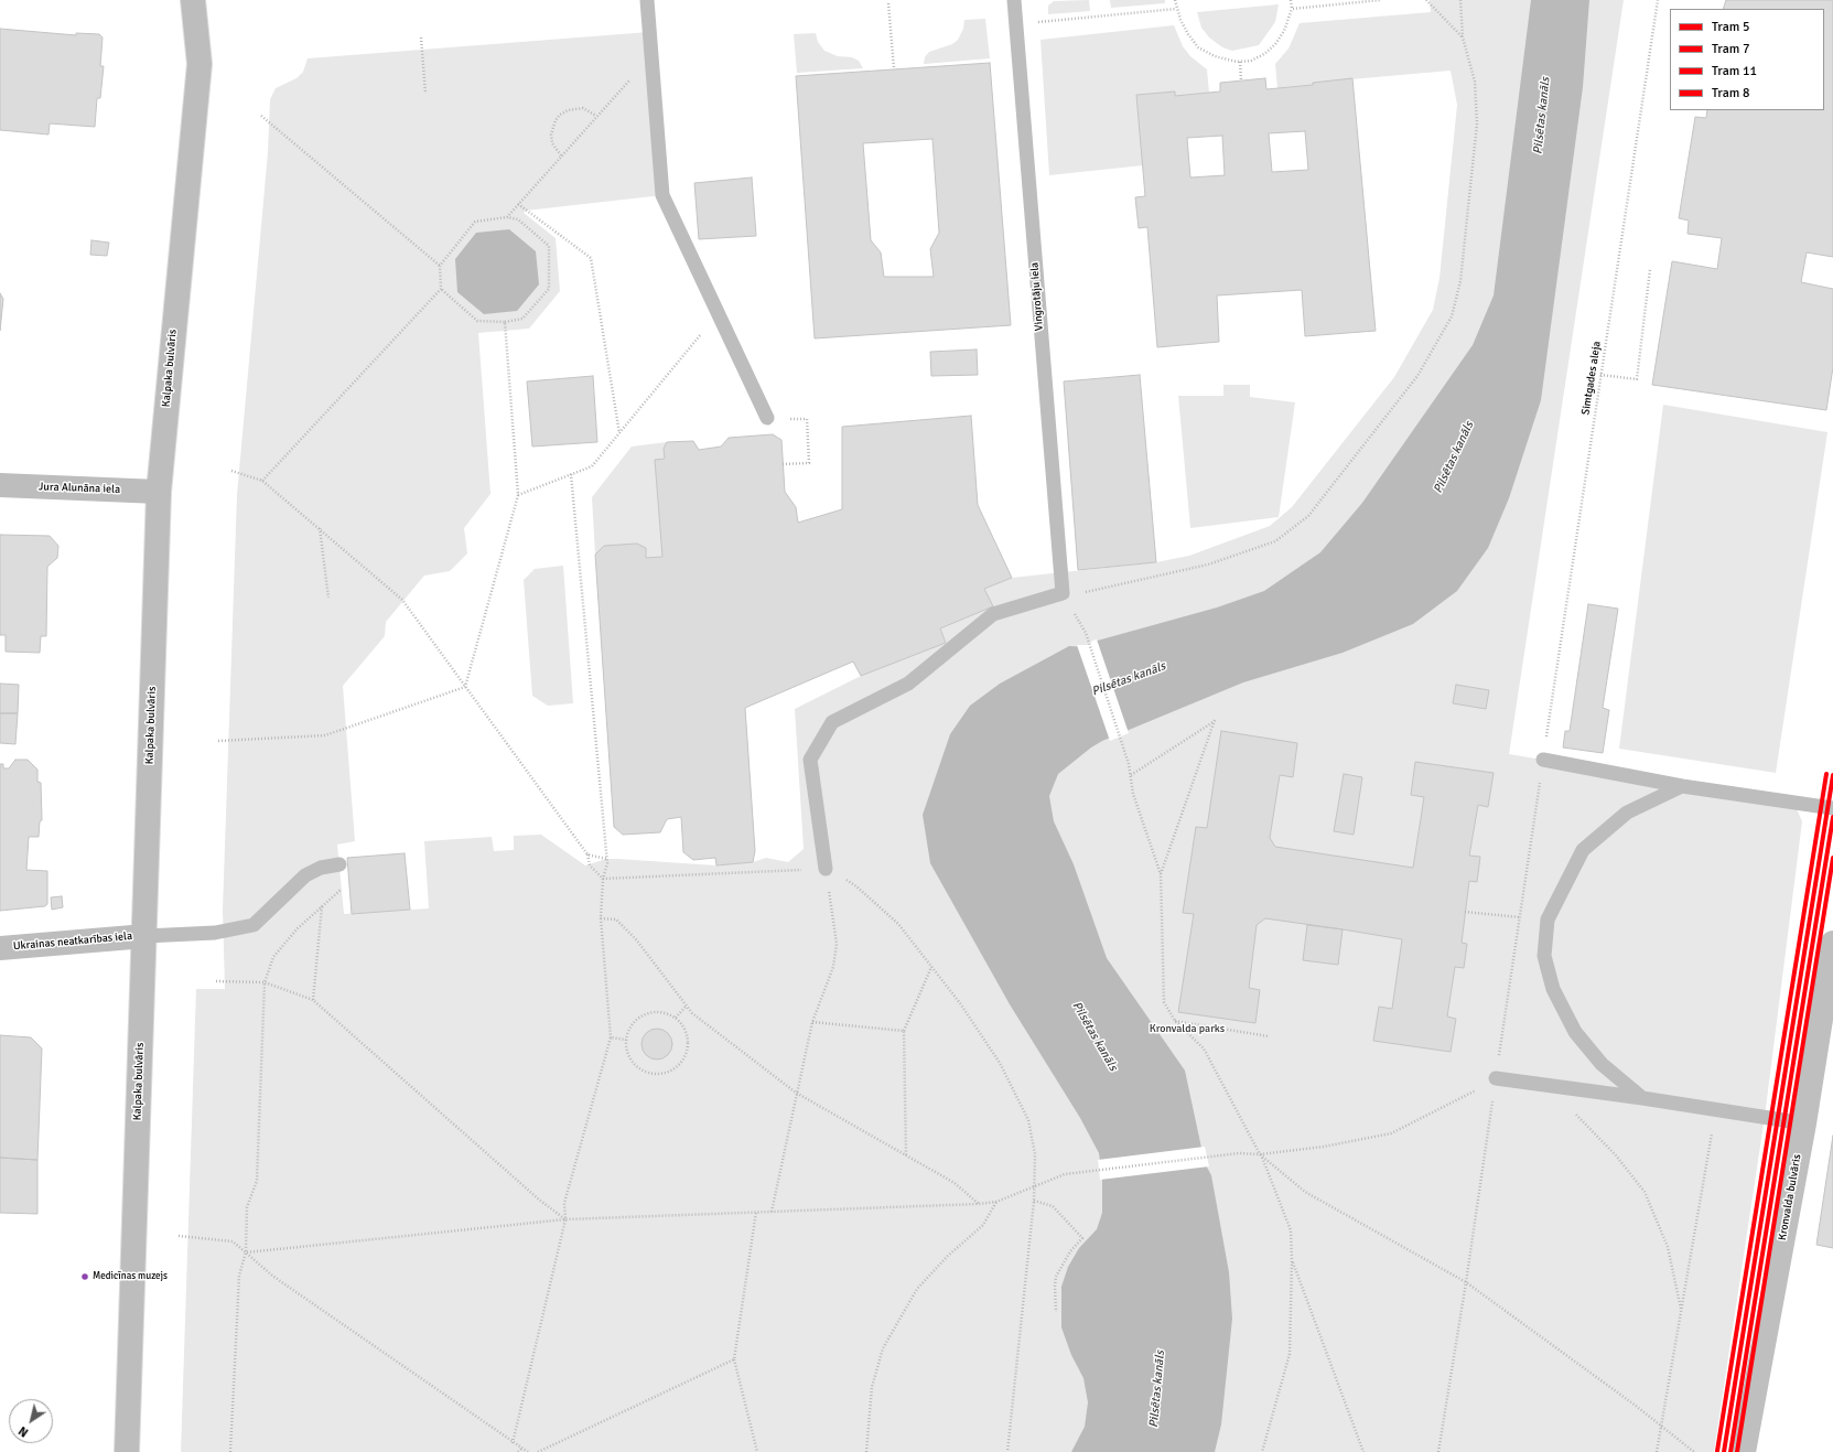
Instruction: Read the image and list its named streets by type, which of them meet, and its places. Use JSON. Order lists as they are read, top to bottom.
{
  "streets": {
    "main road": ["Kalpaka bulvāris", "Jura Alunāna iela", "Ukrainas neatkarības iela"],
    "street": ["Kronvalda bulvāris"],
    "lane": ["Vingrotāju iela"],
    "path": ["Simtgades aleja"]
  },
  "crossings": [
    ["Kalpaka bulvāris", "Jura Alunāna iela"],
    ["Kalpaka bulvāris", "Ukrainas neatkarības iela"]
  ],
  "water": ["Pilsētas kanāls"],
  "parks": ["Kronvalda parks"],
  "places": ["Medicīnas muzejs"],
  "lines": [
    "tram line 11",
    "tram line 5",
    "tram line 7",
    "tram line 8"
  ],
  "legend": [
    "Tram 5",
    "Tram 7",
    "Tram 11",
    "Tram 8"
  ],
  "north": "bottom left"
}
